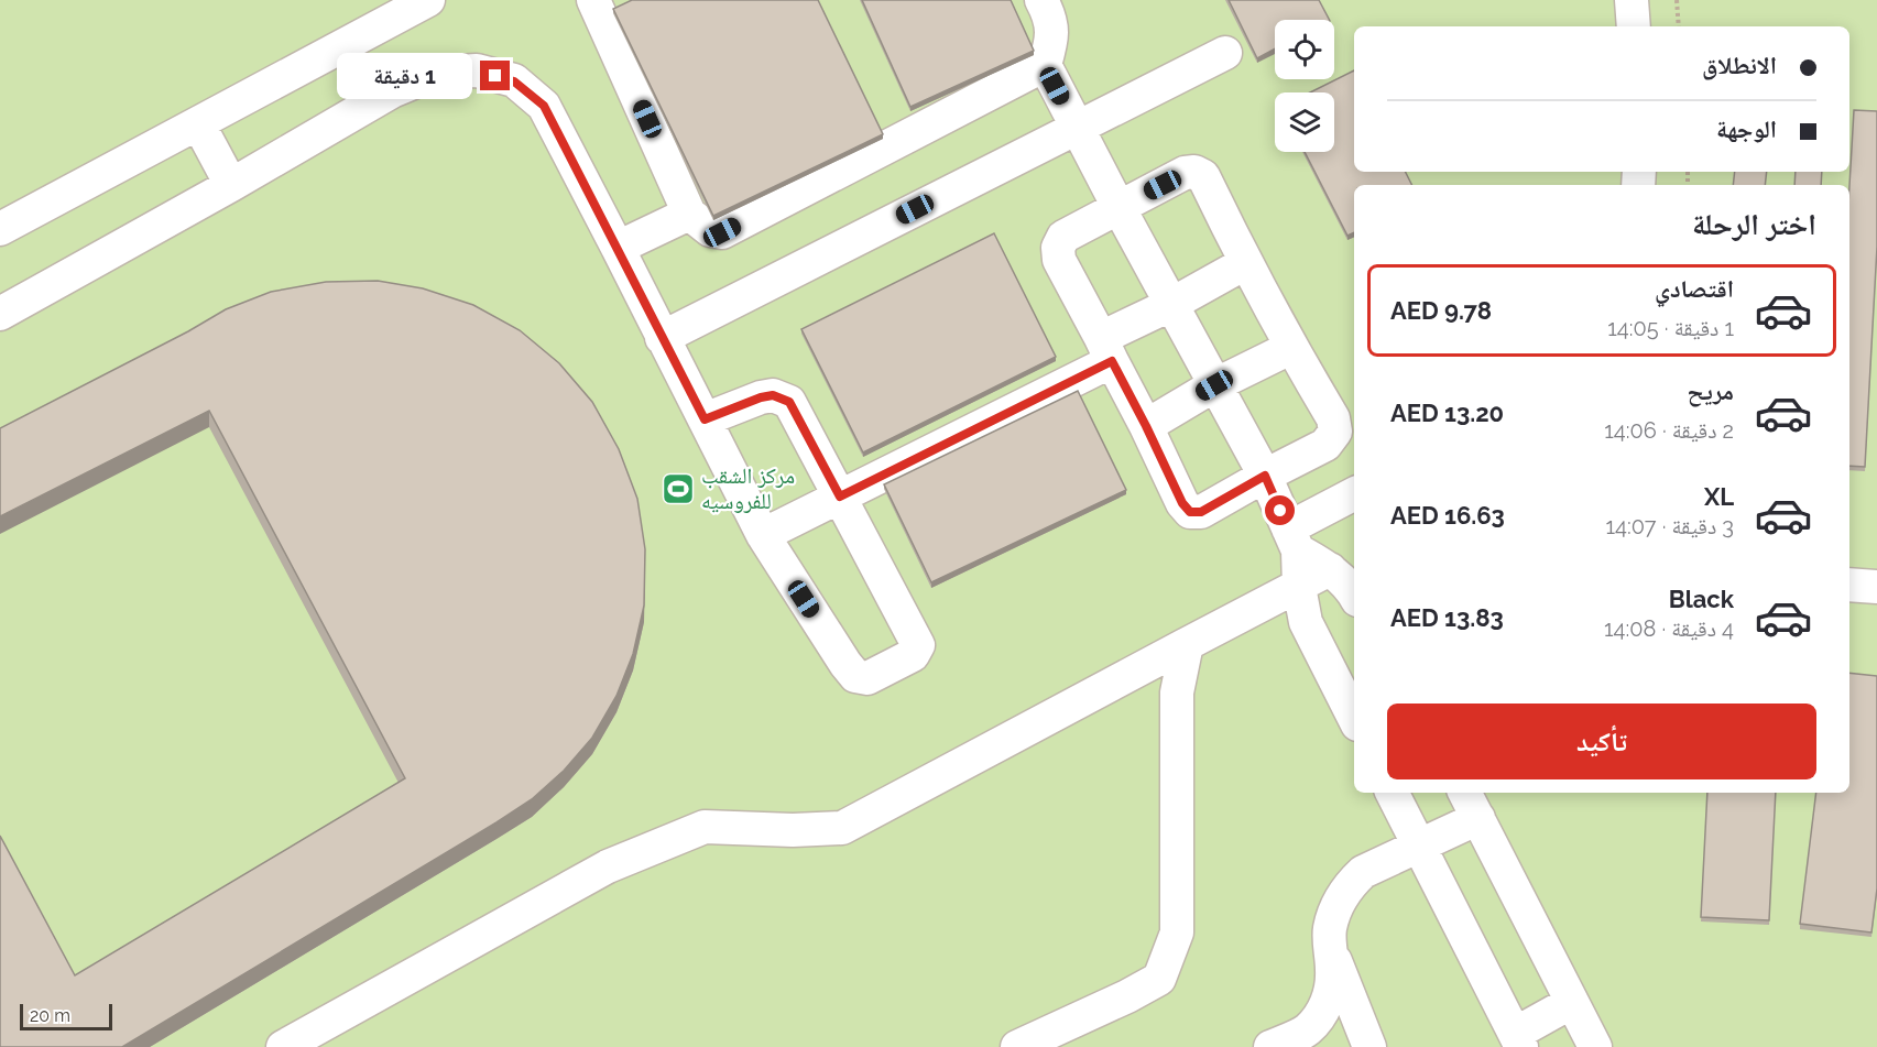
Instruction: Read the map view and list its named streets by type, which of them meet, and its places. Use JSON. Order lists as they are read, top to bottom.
{
  "places": {
    "sports": ["مركز الشقب للفروسيه"]
  },
  "scale_bar": "20 m",
  "page": {
    "banner": ["الانطلاق", "الوجهة"],
    "bubble": "1 دقيقة",
    "heading": "اختر الرحلة",
    "list": [
      {
        "name": "اقتصادي",
        "note": "1 دقيقة · 14:05",
        "value": "AED 9.78"
      },
      {
        "name": "مريح",
        "note": "2 دقيقة · 14:06",
        "value": "AED 13.20"
      },
      {
        "name": "XL",
        "note": "3 دقيقة · 14:07",
        "value": "AED 16.63"
      },
      {
        "name": "Black",
        "note": "4 دقيقة · 14:08",
        "value": "AED 13.83"
      }
    ],
    "buttons": "تأكيد",
    "scale": "20 m"
  }
}
